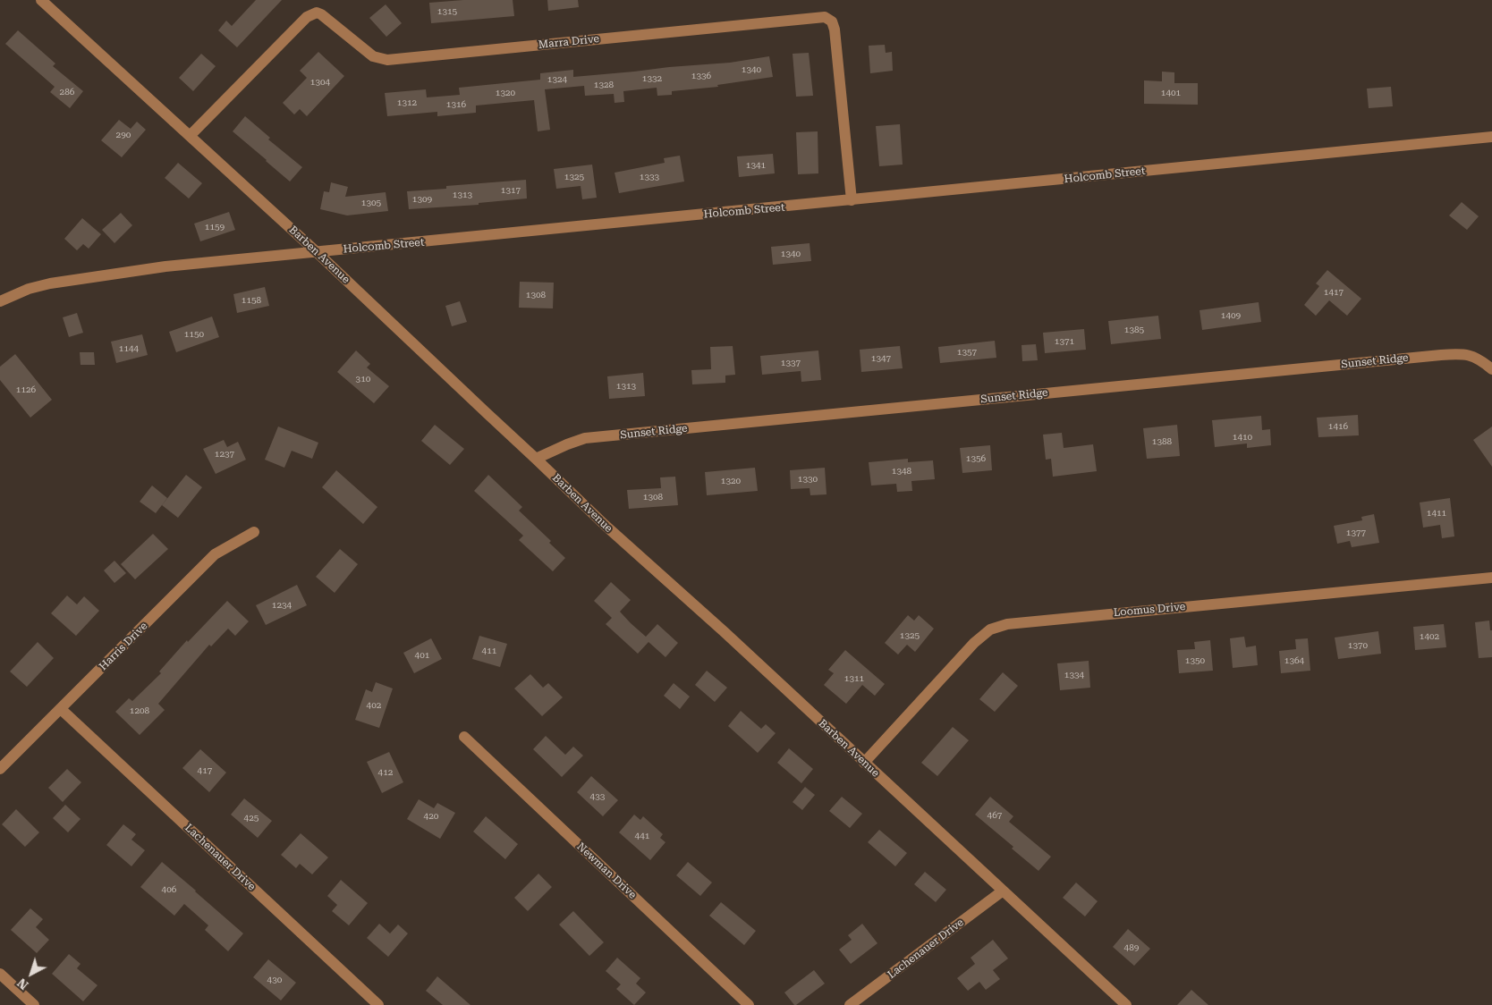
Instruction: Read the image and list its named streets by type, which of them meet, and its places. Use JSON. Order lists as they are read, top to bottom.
{
  "streets": {
    "street": [
      "Marra Drive",
      "Holcomb Street",
      "Barben Avenue",
      "Sunset Ridge",
      "Loomus Drive",
      "Harris Drive",
      "Lachenauer Drive",
      "Newman Drive"
    ]
  },
  "crossings": [
    ["Marra Drive", "Holcomb Street"],
    ["Marra Drive", "Barben Avenue"],
    ["Holcomb Street", "Barben Avenue"],
    ["Barben Avenue", "Sunset Ridge"],
    ["Barben Avenue", "Loomus Drive"],
    ["Barben Avenue", "Lachenauer Drive"],
    ["Harris Drive", "Lachenauer Drive"]
  ],
  "house_numbers": [
    "1315",
    "1340",
    "1336",
    "1332",
    "1324",
    "1304",
    "1328",
    "286",
    "1320",
    "1401",
    "1312",
    "1316",
    "290",
    "1341",
    "1325",
    "1333",
    "1317",
    "1313",
    "1309",
    "1305",
    "1159",
    "1340",
    "1417",
    "1308",
    "1158",
    "1409",
    "1385",
    "1150",
    "1371",
    "1144",
    "1357",
    "1347",
    "1337",
    "310",
    "1313",
    "1126",
    "1416",
    "1410",
    "1388",
    "1237",
    "1356",
    "1348",
    "1330",
    "1320",
    "1308",
    "1411",
    "1377",
    "1234",
    "1325",
    "1402",
    "1370",
    "411",
    "401",
    "1350",
    "1364",
    "1334",
    "1311",
    "402",
    "1208",
    "417",
    "412",
    "433",
    "467",
    "420",
    "425",
    "441",
    "406",
    "489",
    "430"
  ],
  "north": "bottom left"
}
